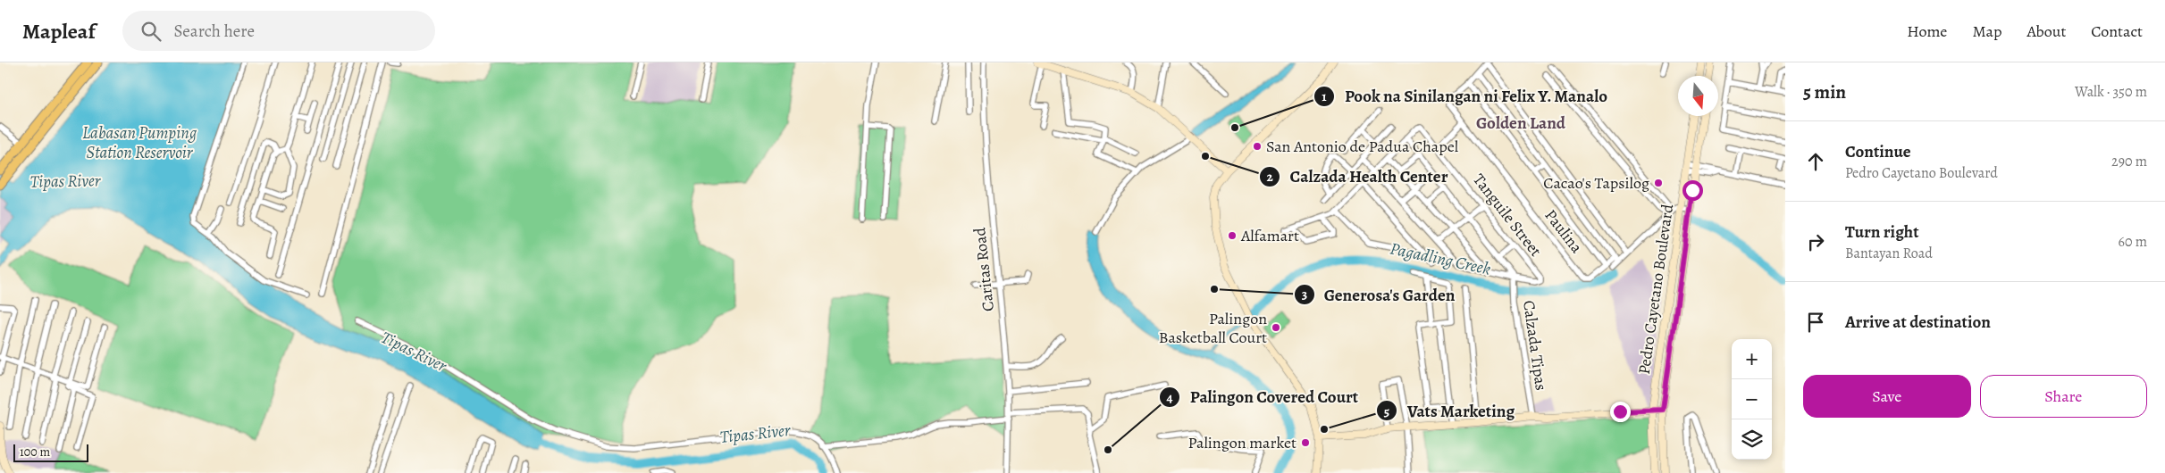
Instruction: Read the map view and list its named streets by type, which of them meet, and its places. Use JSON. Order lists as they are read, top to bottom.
{
  "streets": {
    "main road": ["Pedro Cayetano Boulevard"],
    "street": [
      "Tanguile Street",
      "Paulina",
      "Caritas Road",
      "Calzada Tipas"
    ]
  },
  "crossings": [
    ["Tanguile Street", "Calzada Tipas"]
  ],
  "districts": ["Golden Land"],
  "water": ["Labasan Pumping Station Reservoir", "Tipas River", "Pagadling Creek"],
  "places": [
    "Pook na Sinilangan ni Felix Y. Manalo",
    "San Antonio de Padua Chapel",
    "Calzada Health Center",
    "Cacao's Tapsilog",
    "Alfamart",
    "Generosa's Garden",
    "Palingon Basketball Court",
    "Vats Marketing",
    "Palingon market",
    "Palingon Covered Court"
  ],
  "scale_bar": "100 m",
  "north": "bottom",
  "page": {
    "header": "Mapleaf",
    "search": "Search here",
    "nav": [
      "Home",
      "Map",
      "About",
      "Contact"
    ],
    "heading": ["5 min", "Walk · 350 m"],
    "list": [
      ["Continue", "Pedro Cayetano Boulevard", "290 m"],
      ["Turn right", "Bantayan Road", "60 m"],
      "Arrive at destination"
    ],
    "map_buttons": ["+", "−"],
    "buttons": ["Save", "Share"],
    "scale": "100 m"
  }
}
